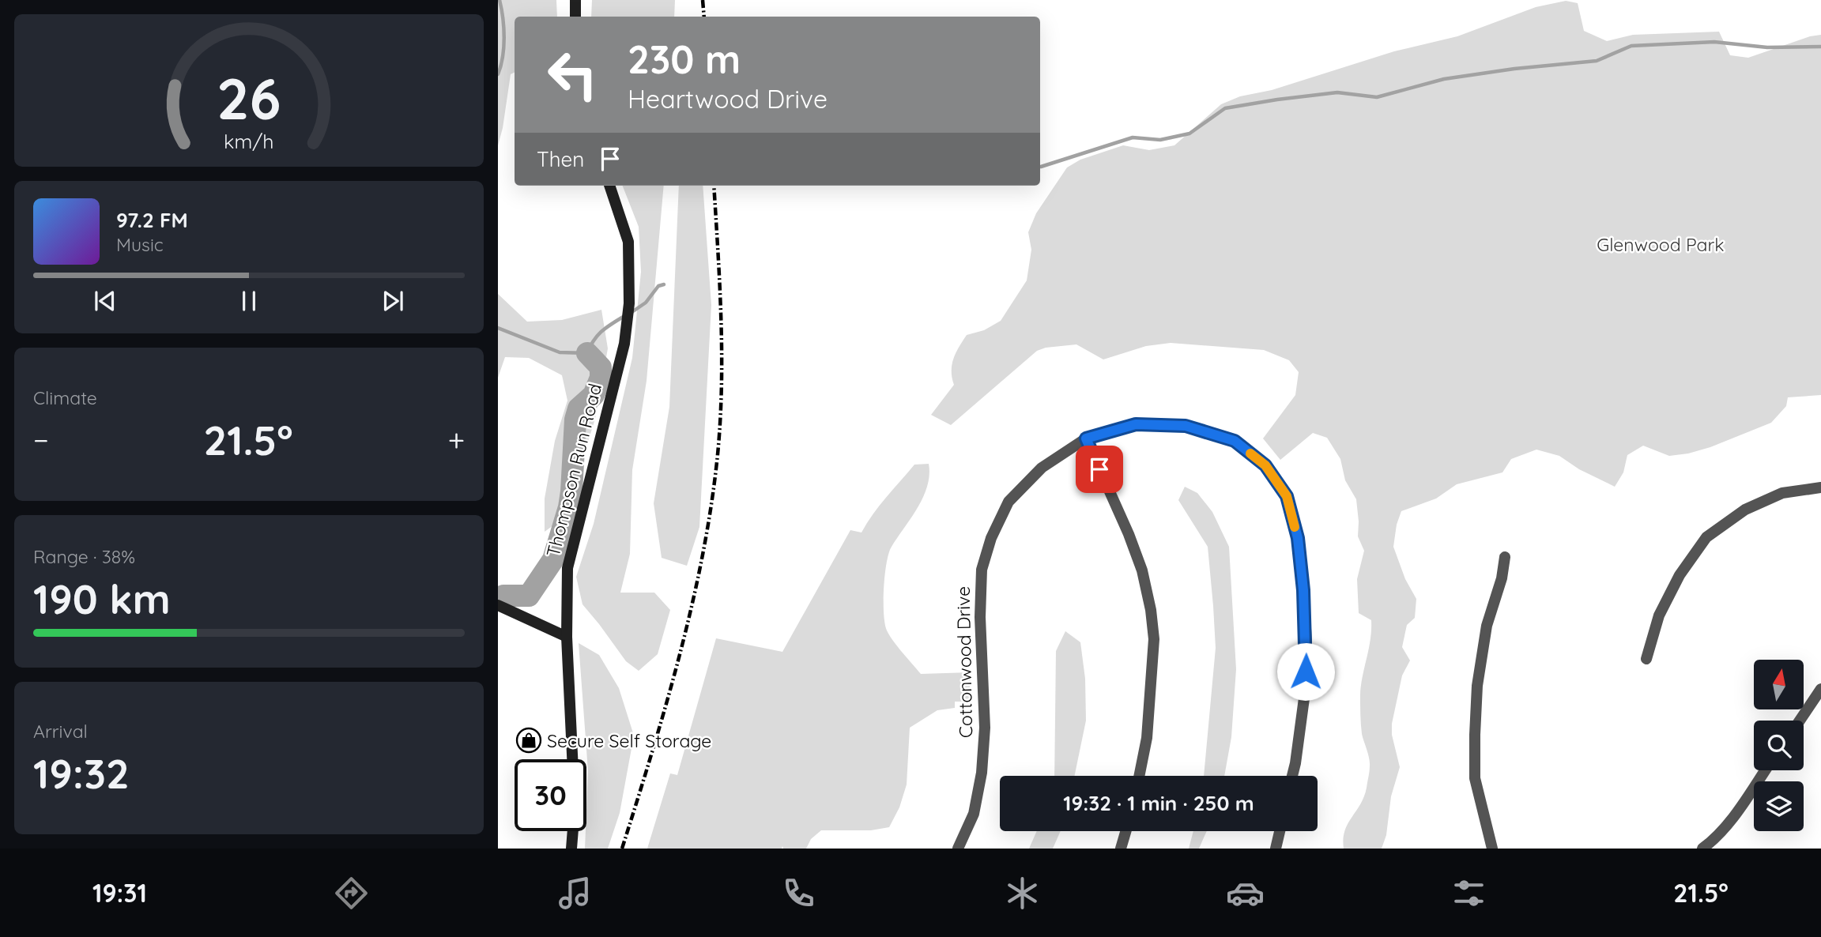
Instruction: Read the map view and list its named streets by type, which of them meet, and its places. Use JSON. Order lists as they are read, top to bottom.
{
  "streets": {
    "street": ["Thompson Run Road", "Cottonwood Drive"]
  },
  "parks": ["Glenwood Park"],
  "places": {
    "shop": ["Secure Self Storage"]
  },
  "north": "top",
  "page": {
    "turn": ["230 m", "Heartwood Drive"],
    "then": "Then",
    "song": ["97.2 FM", "Music"],
    "tile": [
      "Climate",
      ["Range · 38%", "190 km"],
      ["Arrival", "19:32"]
    ],
    "heat": ["−", "21.5°", "+"],
    "limit": "30",
    "trip": "19:32 · 1 min · 250 m",
    "tabs": ["19:31", "21.5°"],
    "gauge": ["26", "km/h"]
  }
}
